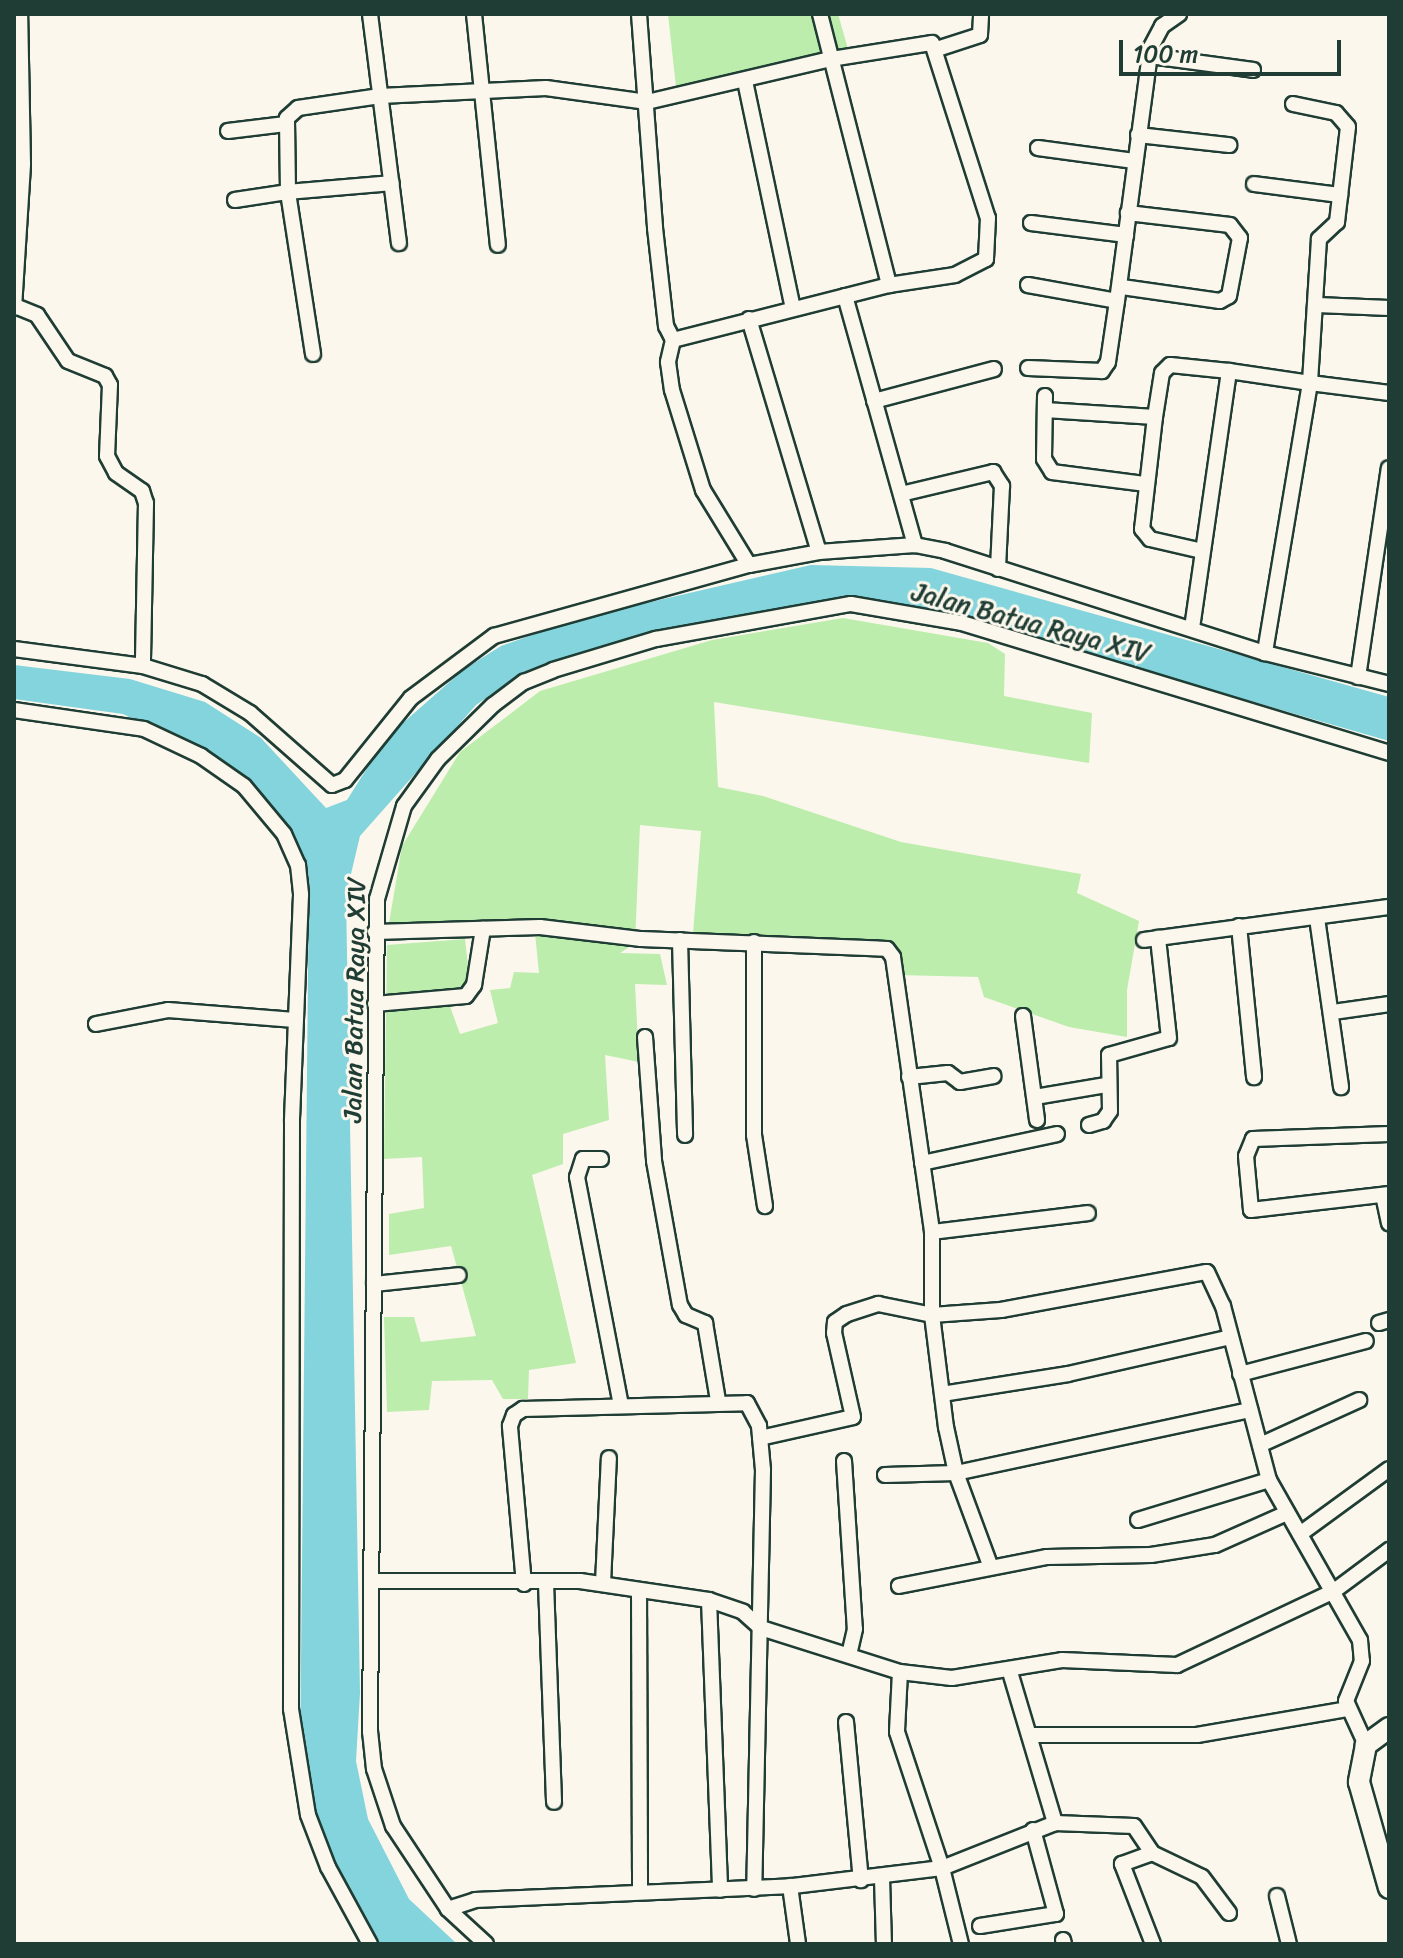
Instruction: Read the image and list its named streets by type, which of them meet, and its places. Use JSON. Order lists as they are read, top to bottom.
{
  "streets": {
    "street": ["Jalan Batua Raya XIV"]
  },
  "scale_bar": "100 m"
}
